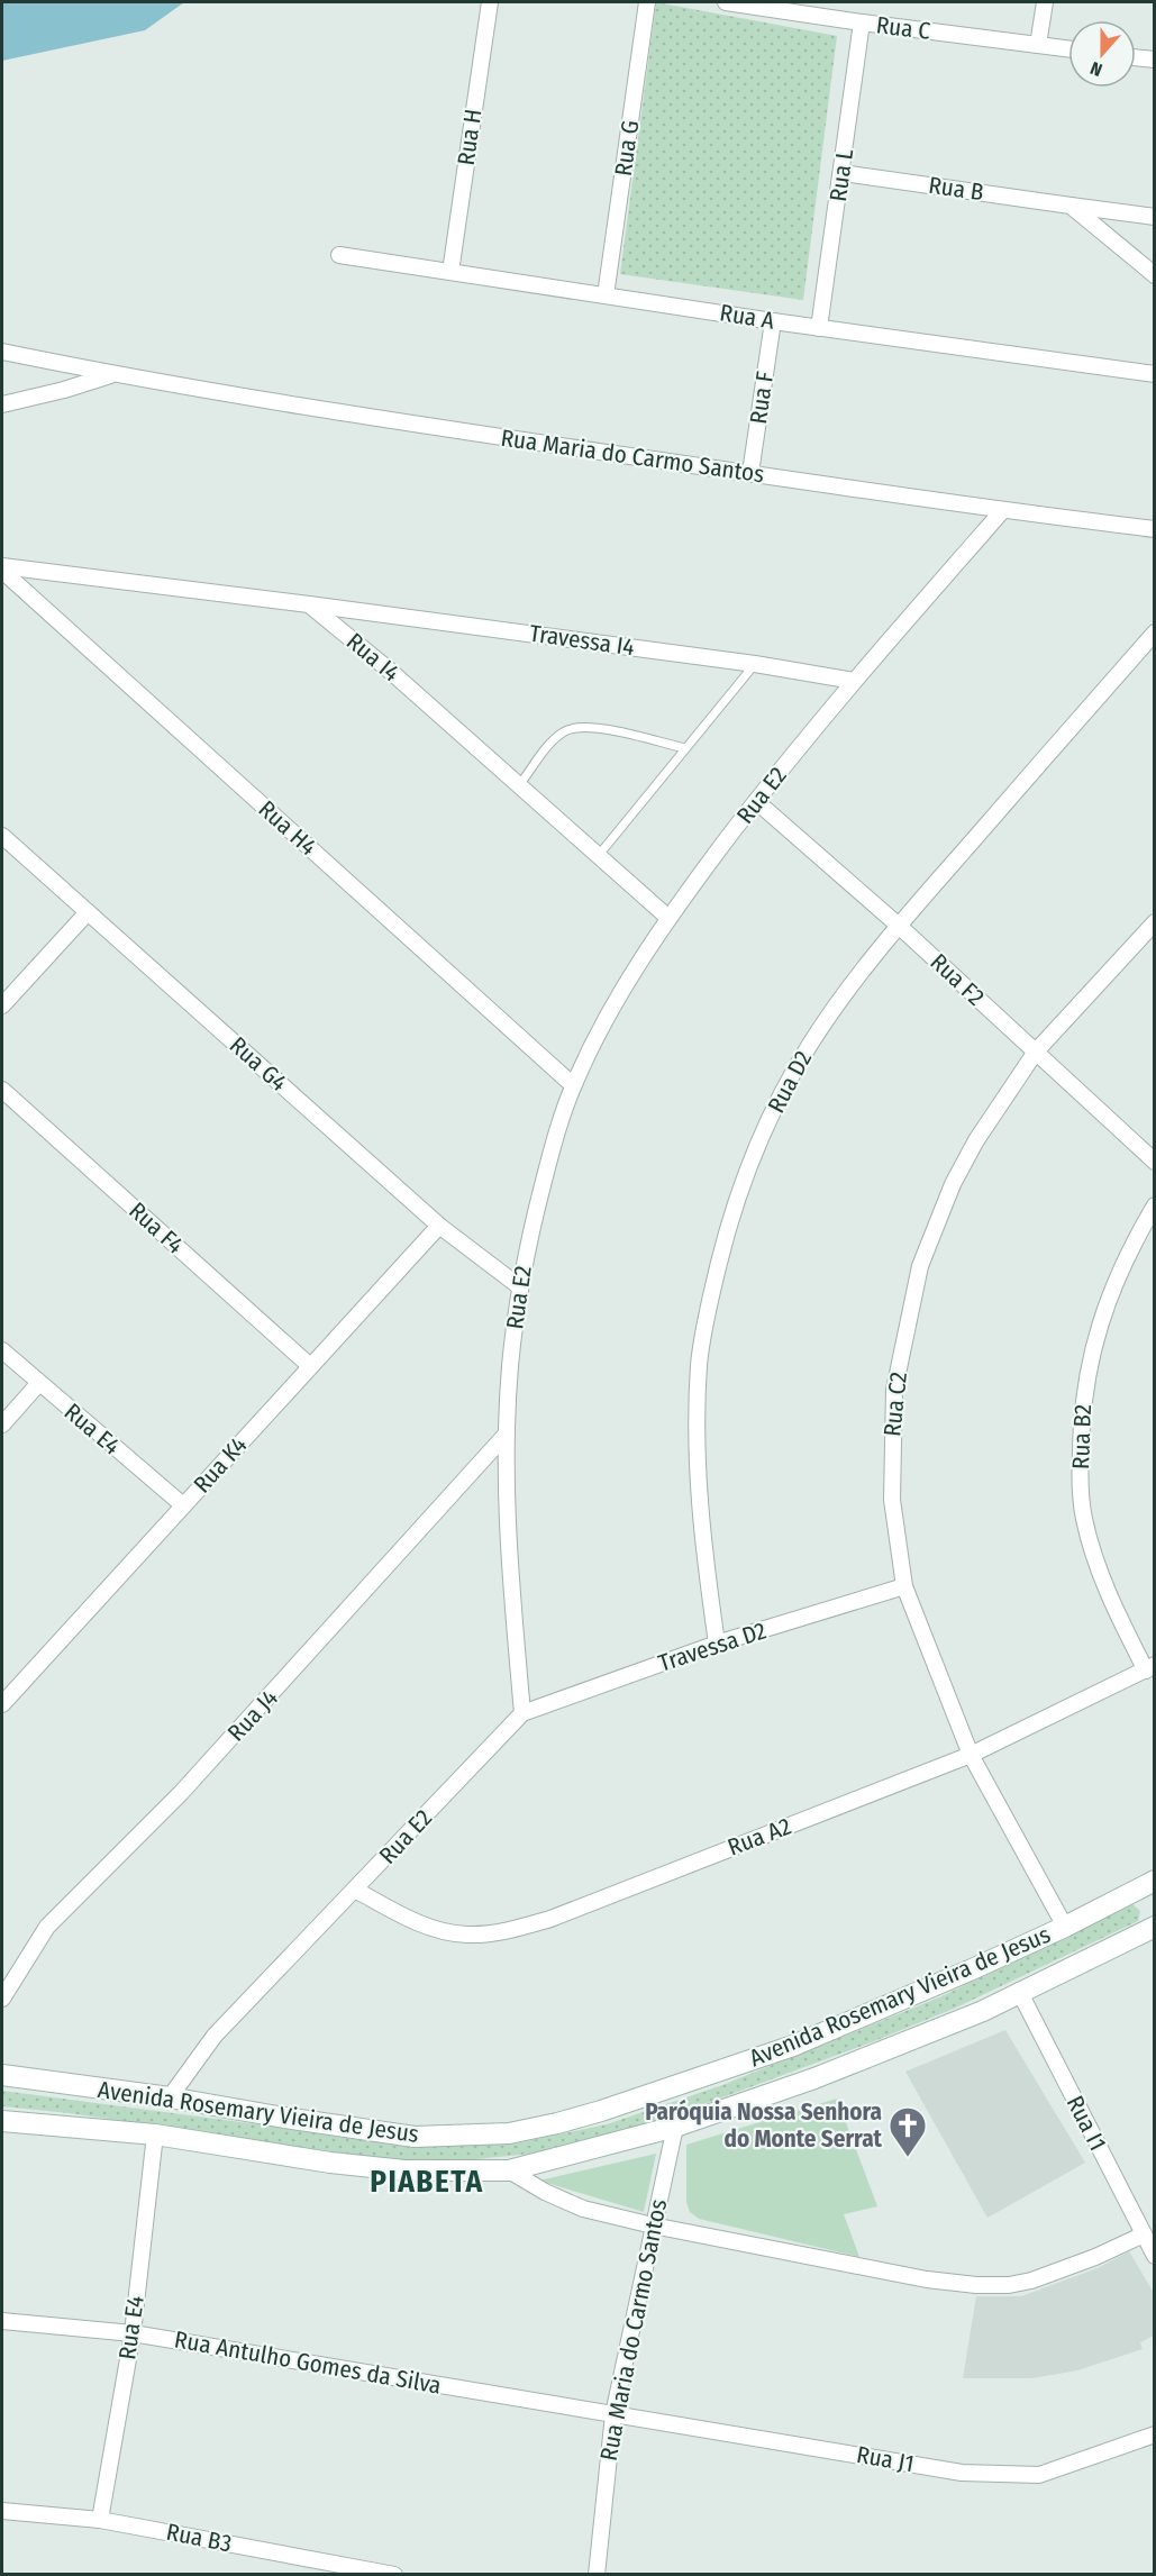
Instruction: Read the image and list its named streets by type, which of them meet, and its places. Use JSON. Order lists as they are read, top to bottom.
{
  "streets": {
    "street": [
      "Rua C",
      "Rua H",
      "Rua G",
      "Rua L",
      "Rua B",
      "Rua A",
      "Rua F",
      "Rua Maria do Carmo Santos",
      "Travessa I4",
      "Rua I4",
      "Rua E2",
      "Rua H4",
      "Rua F2",
      "Rua G4",
      "Rua D2",
      "Rua F4",
      "Rua C2",
      "Rua E4",
      "Rua B2",
      "Rua K4",
      "Travessa D2",
      "Rua J4",
      "Rua A2",
      "Avenida Rosemary Vieira de Jesus",
      "Rua I1",
      "Rua Antulho Gomes da Silva",
      "Rua J1",
      "Rua B3"
    ]
  },
  "crossings": [
    ["Rua C", "Rua L"],
    ["Rua H", "Rua A"],
    ["Rua G", "Rua A"],
    ["Rua L", "Rua B"],
    ["Rua L", "Rua A"],
    ["Rua A", "Rua F"],
    ["Rua F", "Rua Maria do Carmo Santos"],
    ["Rua Maria do Carmo Santos", "Rua E2"],
    ["Rua Maria do Carmo Santos", "Avenida Rosemary Vieira de Jesus"],
    ["Rua Maria do Carmo Santos", "Rua Antulho Gomes da Silva"],
    ["Rua Maria do Carmo Santos", "Rua J1"],
    ["Travessa I4", "Rua I4"],
    ["Travessa I4", "Rua E2"],
    ["Rua I4", "Rua E2"],
    ["Rua E2", "Rua H4"],
    ["Rua E2", "Rua F2"],
    ["Rua E2", "Rua G4"],
    ["Rua E2", "Travessa D2"],
    ["Rua E2", "Rua J4"],
    ["Rua E2", "Rua A2"],
    ["Rua E2", "Avenida Rosemary Vieira de Jesus"],
    ["Rua F2", "Rua D2"],
    ["Rua F2", "Rua C2"],
    ["Rua G4", "Rua K4"],
    ["Rua D2", "Travessa D2"],
    ["Rua F4", "Rua K4"],
    ["Rua C2", "Travessa D2"],
    ["Rua C2", "Rua A2"],
    ["Rua C2", "Avenida Rosemary Vieira de Jesus"],
    ["Rua E4", "Rua K4"],
    ["Rua E4", "Avenida Rosemary Vieira de Jesus"],
    ["Rua E4", "Rua Antulho Gomes da Silva"],
    ["Rua E4", "Rua B3"],
    ["Rua B2", "Rua A2"],
    ["Avenida Rosemary Vieira de Jesus", "Rua I1"],
    ["Rua Antulho Gomes da Silva", "Rua J1"]
  ],
  "districts": ["PIABETA"],
  "places": {
    "church": ["Paróquia Nossa Senhora do Monte Serrat"]
  },
  "north": "bottom"
}
